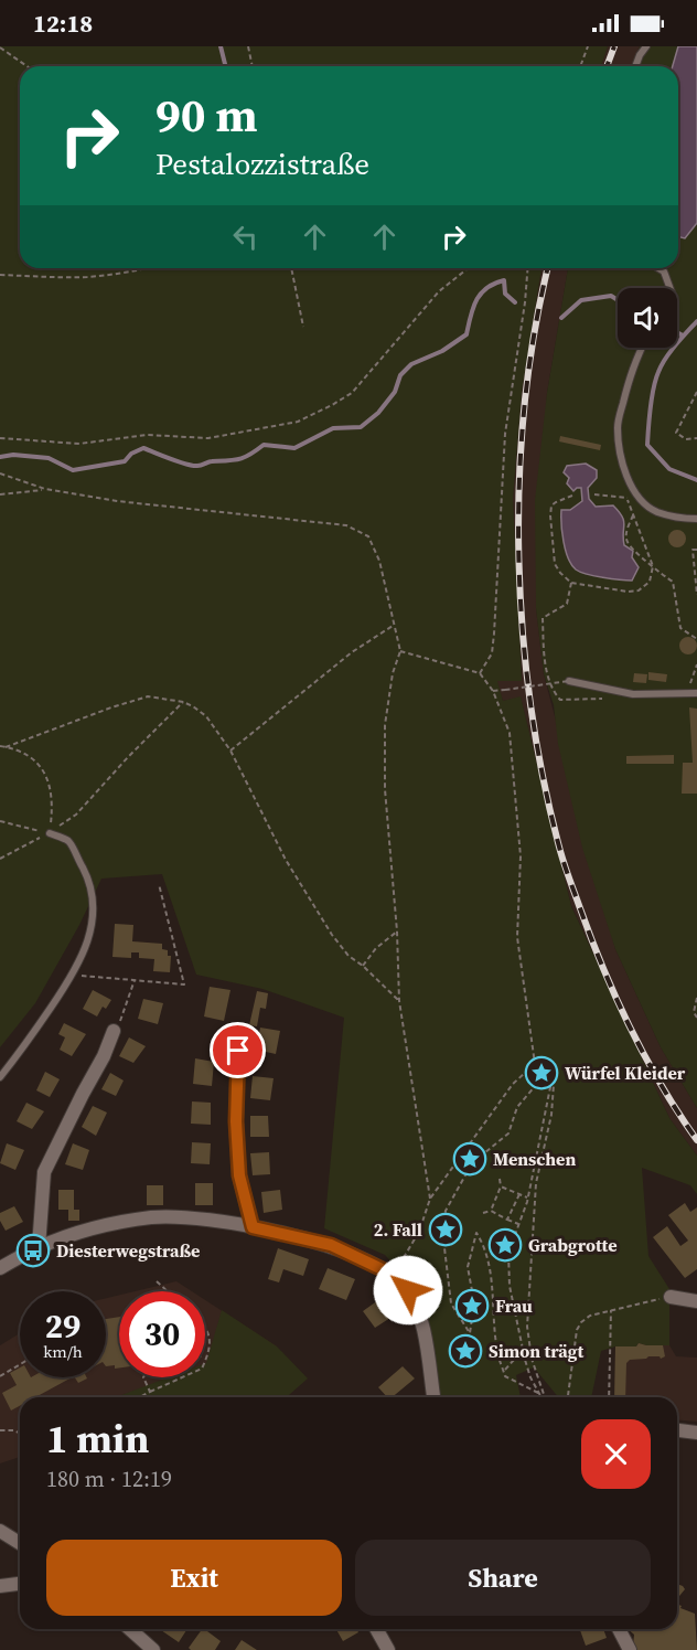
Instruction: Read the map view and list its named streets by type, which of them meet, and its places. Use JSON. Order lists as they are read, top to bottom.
{
  "places": {
    "place": [
      "Würfel Kleider",
      "Menschen",
      "2. Fall",
      "Grabgrotte",
      "Frau",
      "Simon trägt"
    ],
    "bus stop": ["Diesterwegstraße"]
  },
  "page": {
    "status": "12:18",
    "turn": ["90 m", "Pestalozzistraße"],
    "speed": "29 km/h",
    "limit": "30",
    "heading": ["1 min", "180 m · 12:19"],
    "buttons": ["Exit", "Share"]
  }
}
